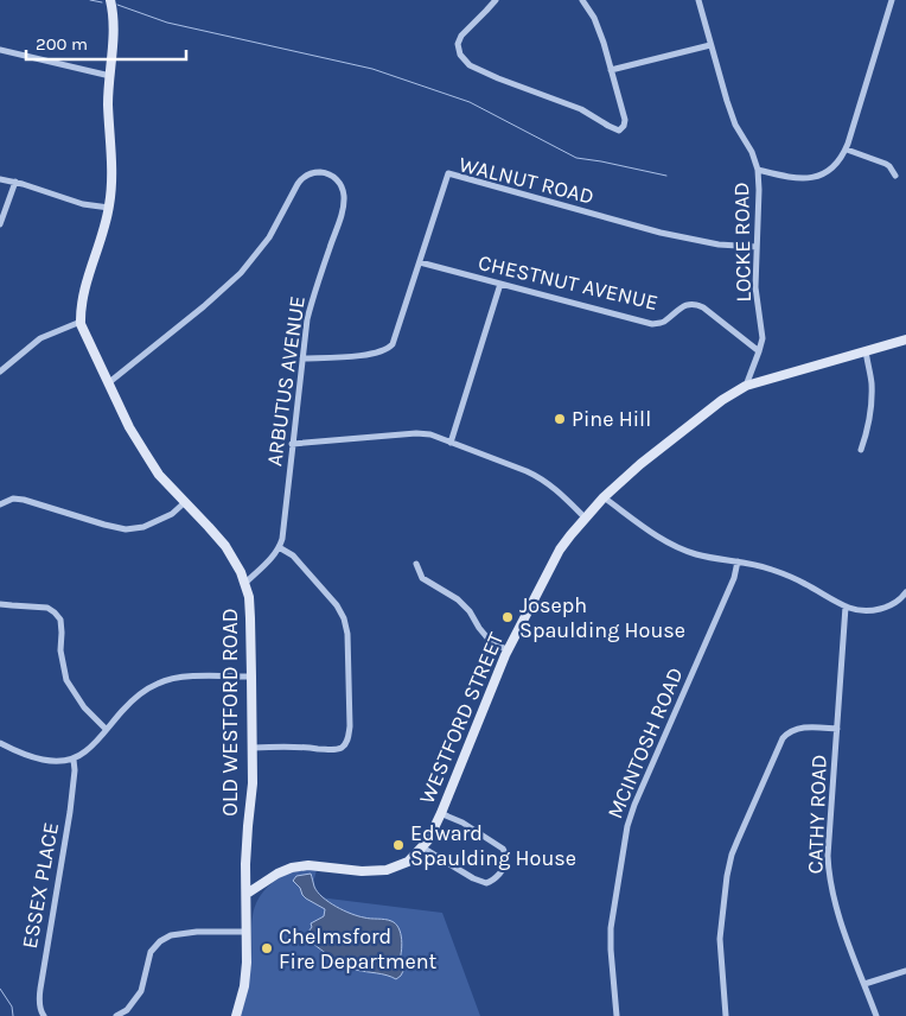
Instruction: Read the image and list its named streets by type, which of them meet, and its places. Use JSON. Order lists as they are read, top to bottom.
{
  "streets": {
    "main road": ["OLD WESTFORD ROAD", "WESTFORD STREET"],
    "street": [
      "WALNUT ROAD",
      "LOCKE ROAD",
      "CHESTNUT AVENUE",
      "ARBUTUS AVENUE",
      "MCINTOSH ROAD",
      "CATHY ROAD",
      "ESSEX PLACE"
    ]
  },
  "crossings": [
    ["WALNUT ROAD", "LOCKE ROAD"],
    ["WALNUT ROAD", "CHESTNUT AVENUE"],
    ["WALNUT ROAD", "ARBUTUS AVENUE"],
    ["LOCKE ROAD", "CHESTNUT AVENUE"],
    ["LOCKE ROAD", "WESTFORD STREET"],
    ["ARBUTUS AVENUE", "OLD WESTFORD ROAD"],
    ["OLD WESTFORD ROAD", "WESTFORD STREET"]
  ],
  "places": [
    "Pine Hill",
    "Joseph Spaulding House",
    "Edward Spaulding House",
    "Chelmsford Fire Department"
  ],
  "scale_bar": "200 m"
}
